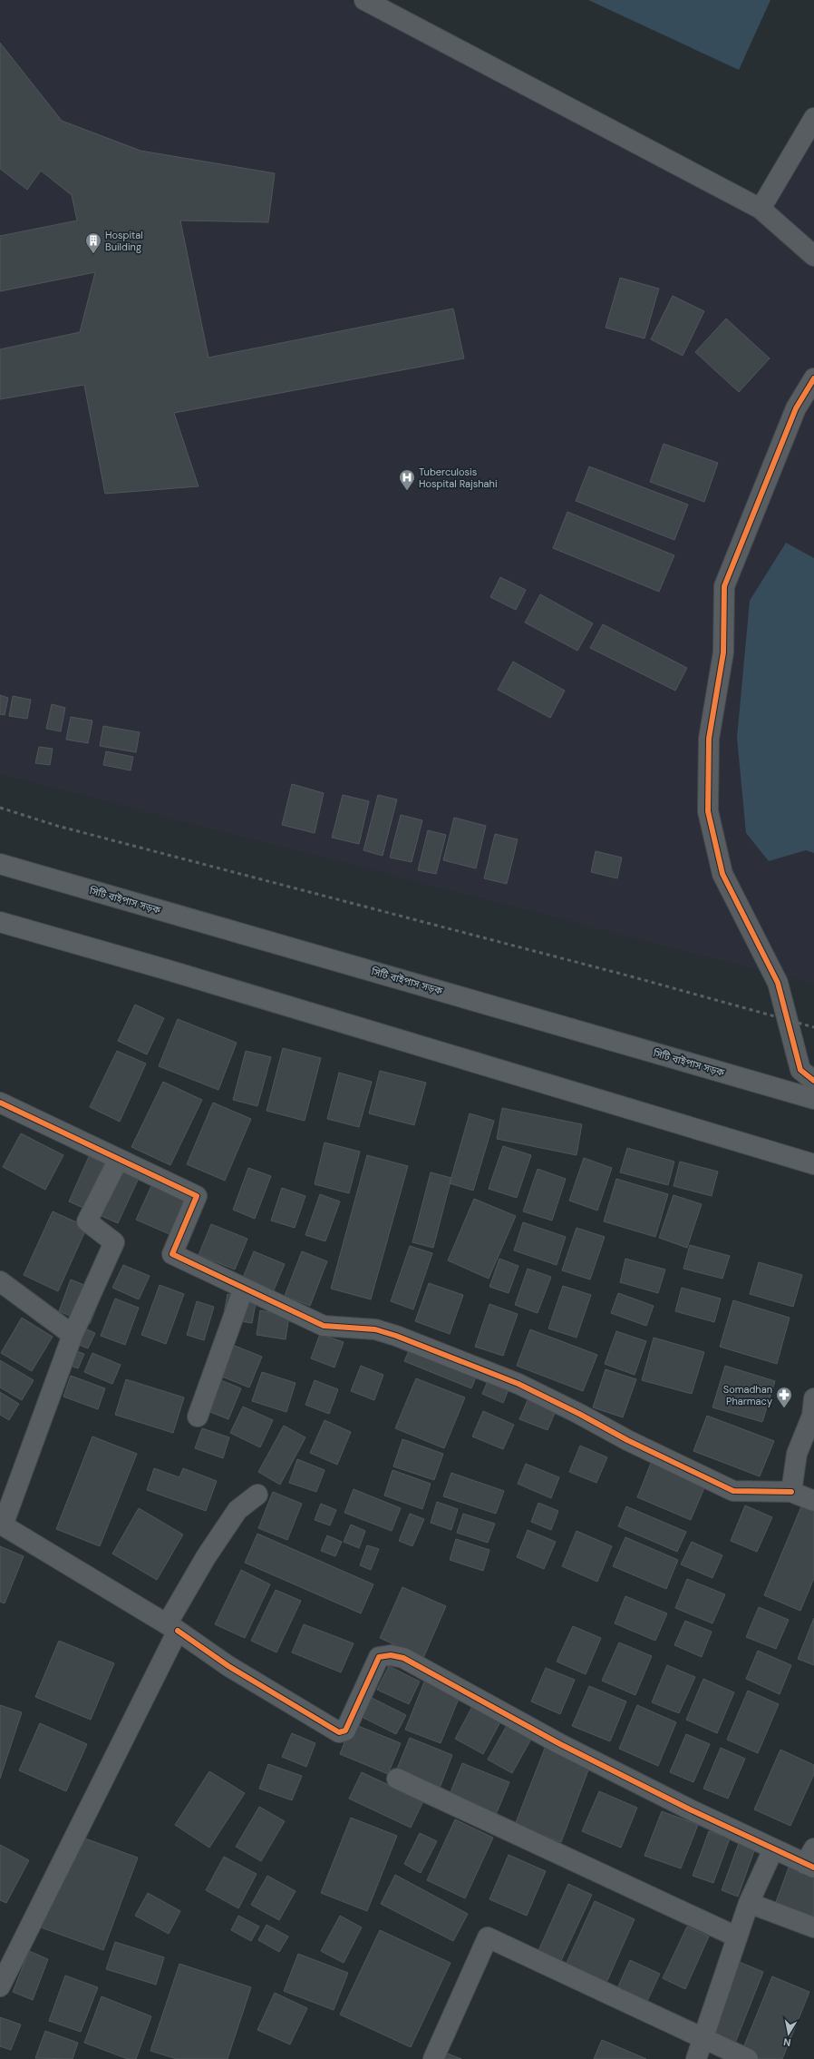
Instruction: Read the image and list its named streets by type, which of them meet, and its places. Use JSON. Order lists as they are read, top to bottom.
{
  "streets": {
    "main road": ["সিটি বাইপাস সড়ক"]
  },
  "places": {
    "building": ["Hospital Building"],
    "hospital": ["Tuberculosis Hospital Rajshahi"],
    "pharmacy": ["Somadhan Pharmacy"]
  },
  "north": "bottom"
}
